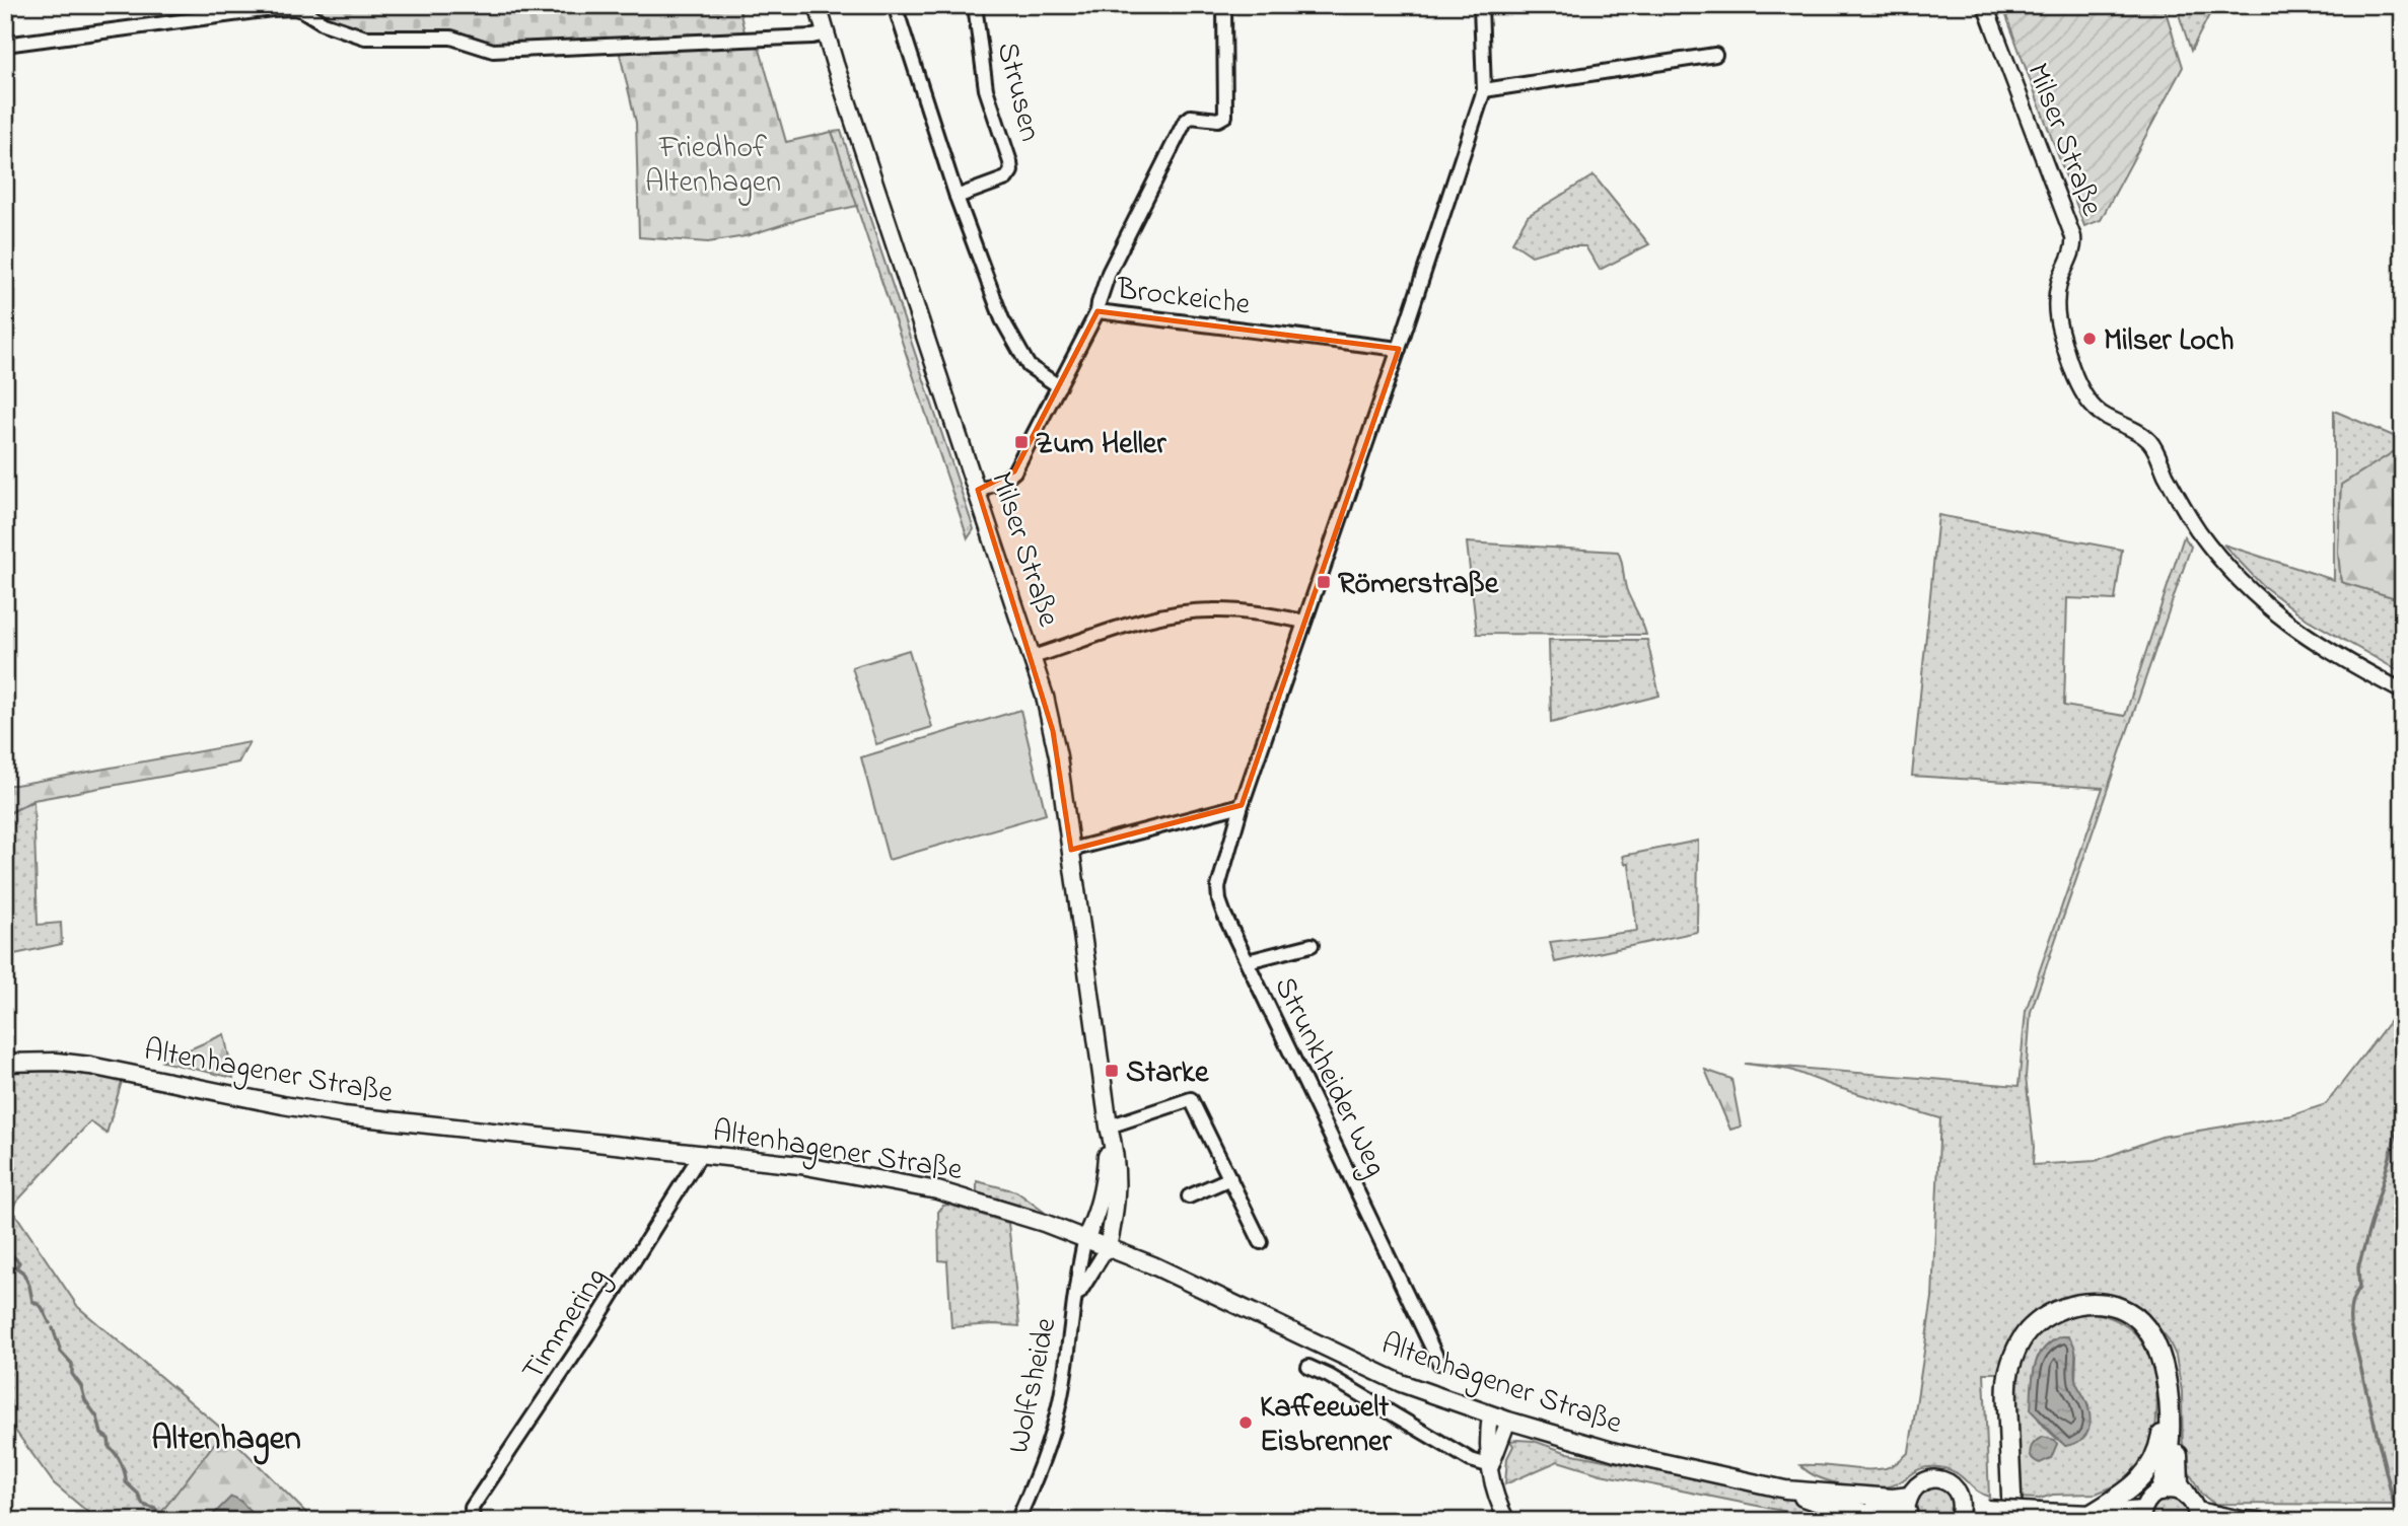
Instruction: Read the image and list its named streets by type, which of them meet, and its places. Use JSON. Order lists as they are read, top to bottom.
{
  "streets": {
    "main road": ["Milser Straße", "Altenhagener Straße"],
    "street": [
      "Strusen",
      "Brockeiche",
      "Strunkheider Weg",
      "Timmering",
      "Wolfsheide"
    ]
  },
  "crossings": [
    ["Milser Straße", "Brockeiche"],
    ["Milser Straße", "Altenhagener Straße"],
    ["Milser Straße", "Wolfsheide"],
    ["Altenhagener Straße", "Timmering"],
    ["Altenhagener Straße", "Wolfsheide"]
  ],
  "districts": ["Altenhagen"],
  "parks": ["Friedhof Altenhagen"],
  "places": {
    "other": ["Milser Loch", "Kaffeewelt Eisbrenner"],
    "transit": ["Zum Heller", "Römerstraße", "Starke"]
  }
}
